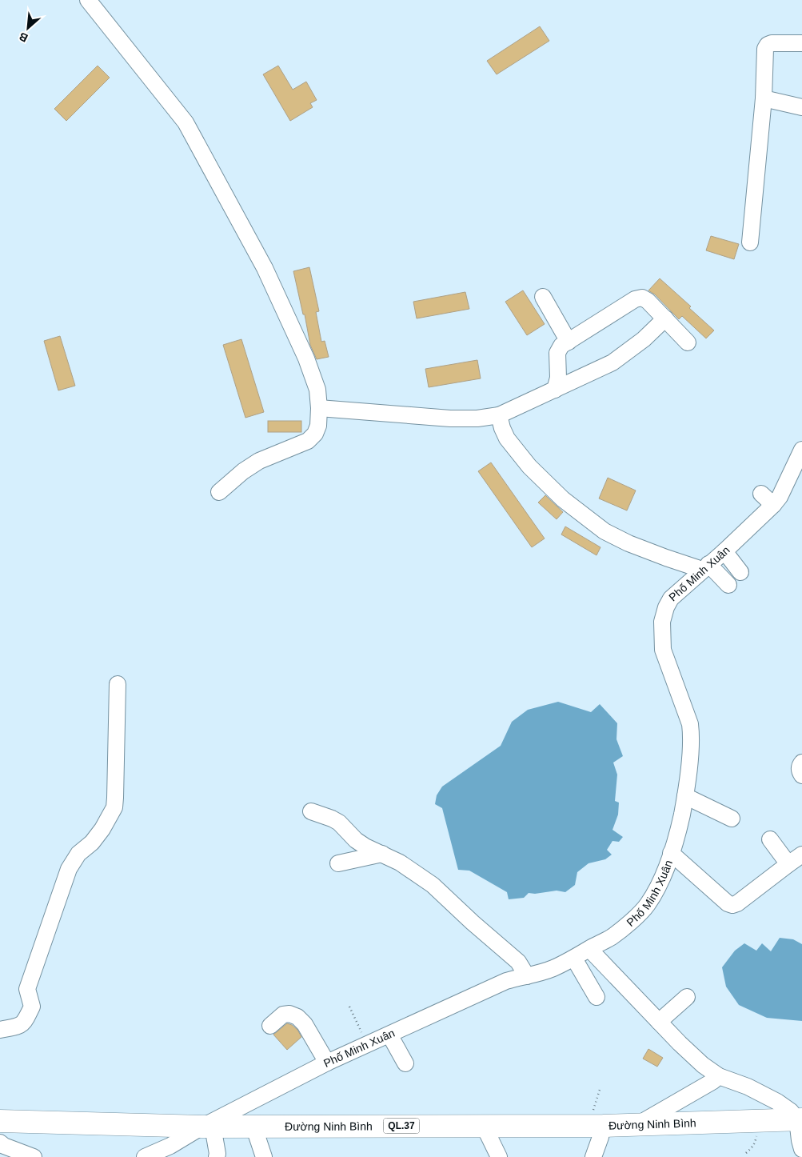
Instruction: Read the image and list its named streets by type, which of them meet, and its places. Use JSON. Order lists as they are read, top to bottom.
{
  "streets": {
    "highway": ["Đường Ninh Bình", "QL.37"],
    "street": ["Phố Minh Xuân"]
  },
  "crossings": [
    ["Phố Minh Xuân", "Đường Ninh Bình"]
  ],
  "north": "bottom left"
}
